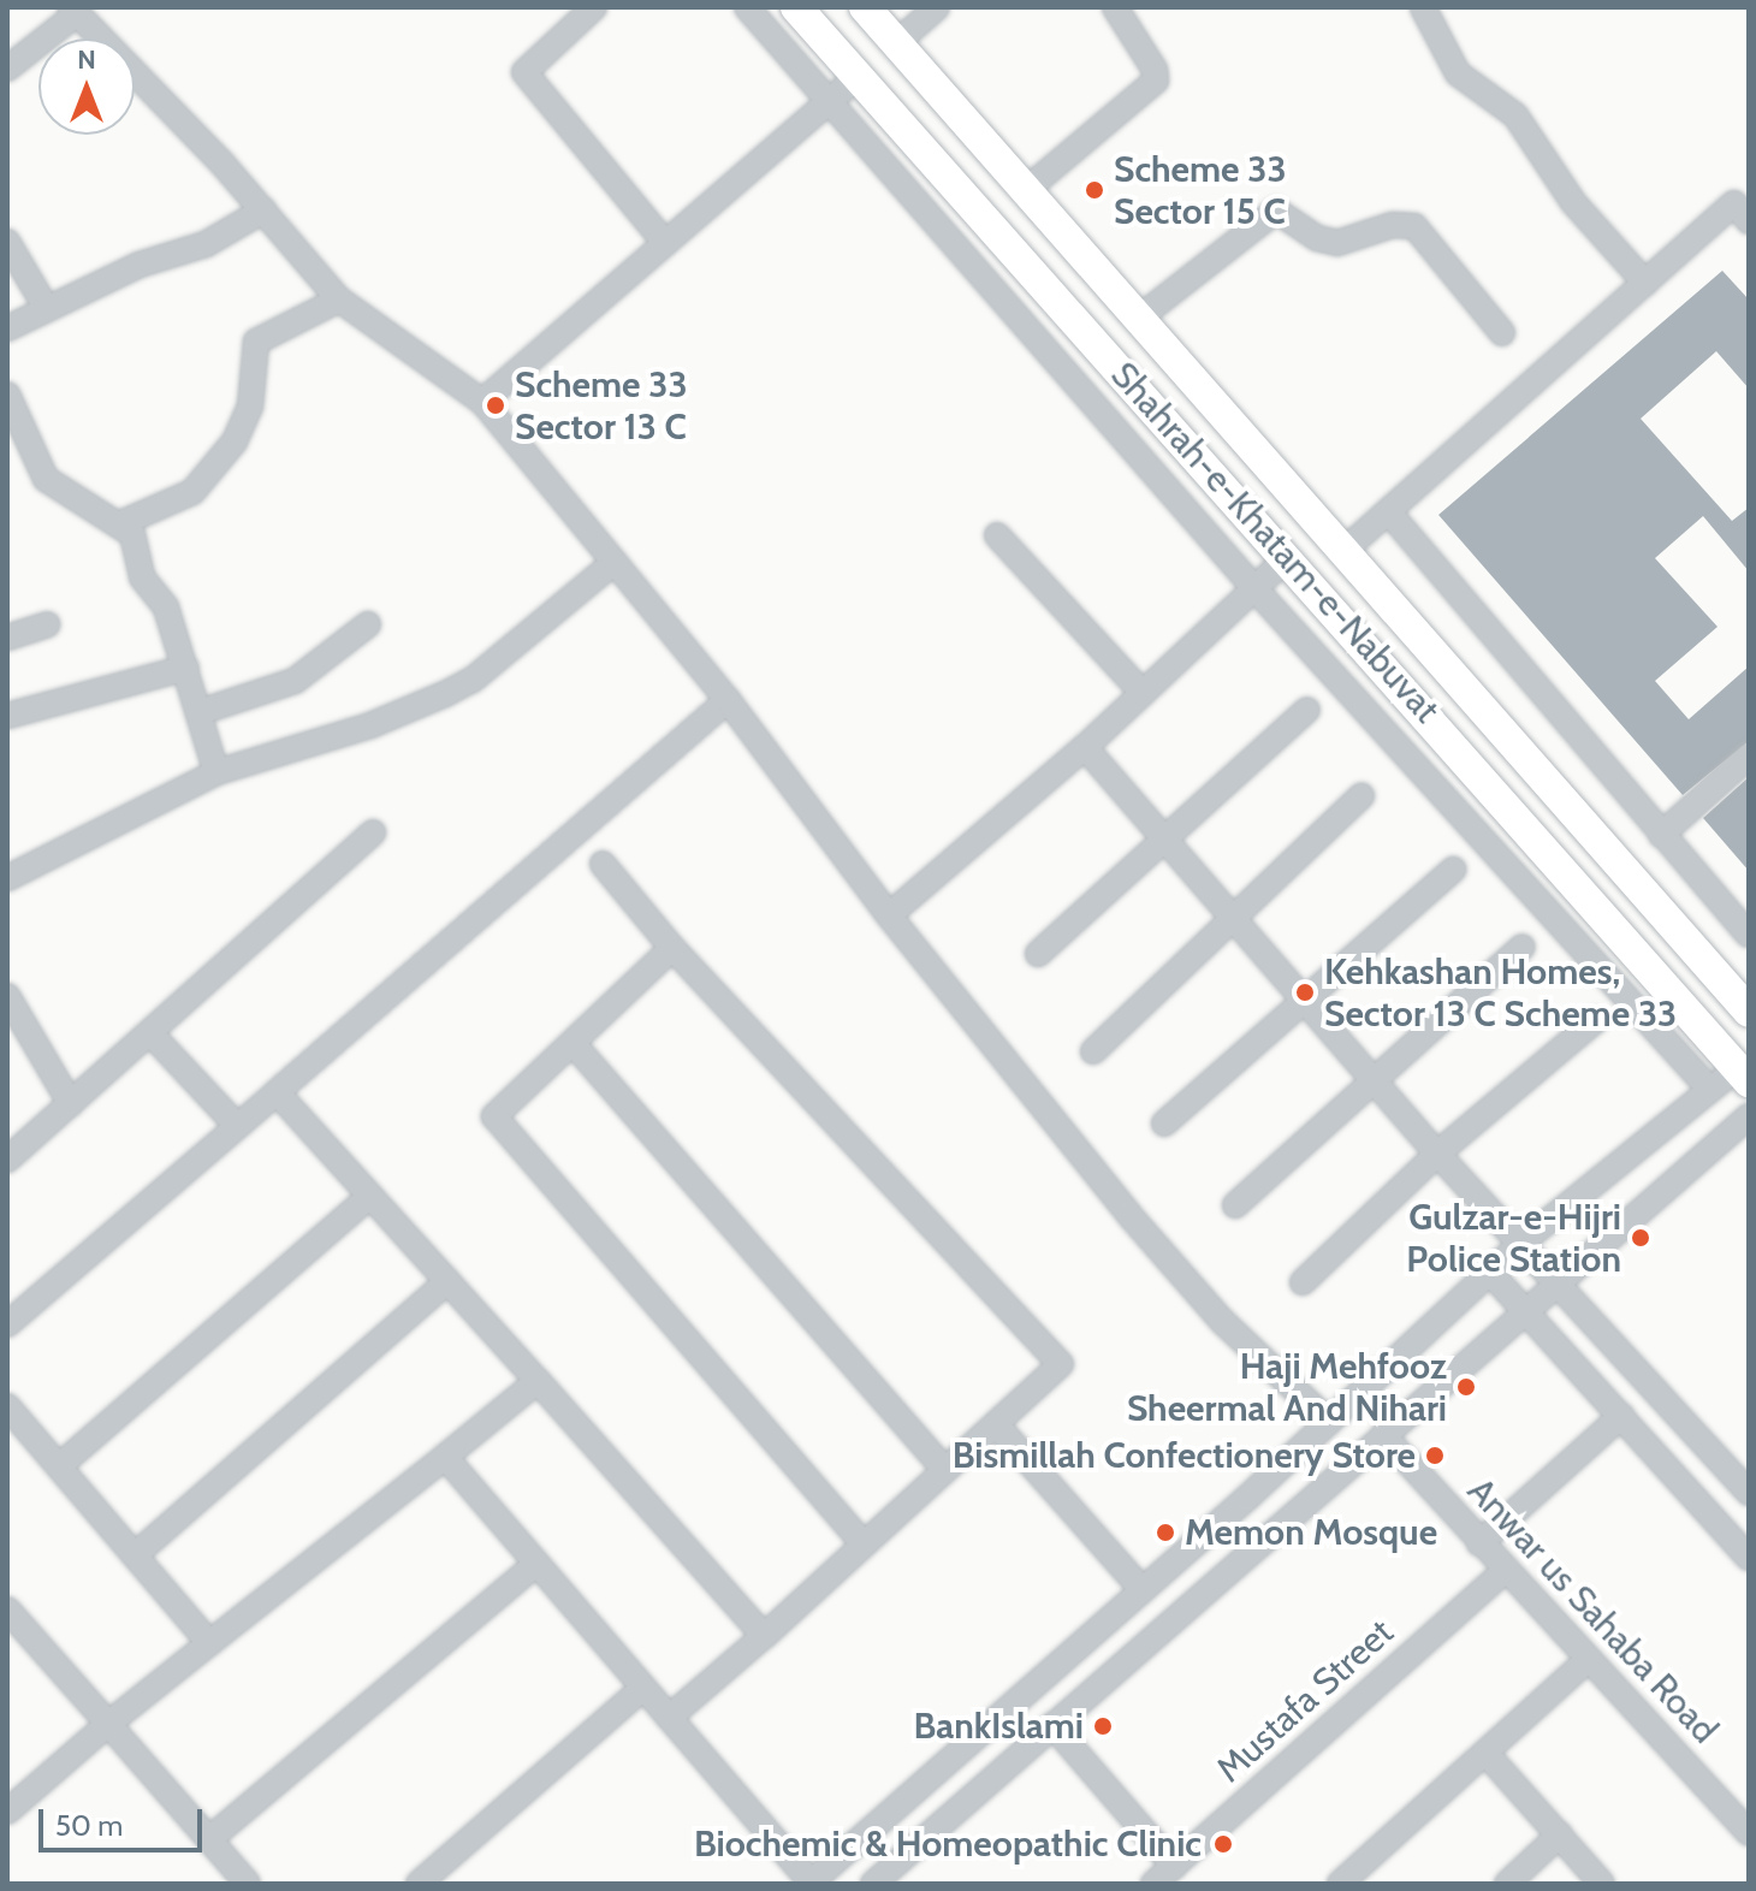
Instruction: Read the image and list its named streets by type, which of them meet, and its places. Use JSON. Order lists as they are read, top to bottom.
{
  "streets": {
    "main road": ["Shahrah-e-Khatam-e-Nabuvat"],
    "street": ["Anwar us Sahaba Road", "Mustafa Street"]
  },
  "crossings": [
    ["Anwar us Sahaba Road", "Mustafa Street"]
  ],
  "places": [
    "Scheme 33 Sector 15 C",
    "Scheme 33 Sector 13 C",
    "Kehkashan Homes, Sector 13 C Scheme 33",
    "Gulzar-e-Hijri Police Station",
    "Haji Mehfooz Sheermal And Nihari",
    "Bismillah Confectionery Store",
    "Memon Mosque",
    "BankIslami",
    "Biochemic & Homeopathic Clinic"
  ],
  "scale_bar": "50 m",
  "north": "top"
}
